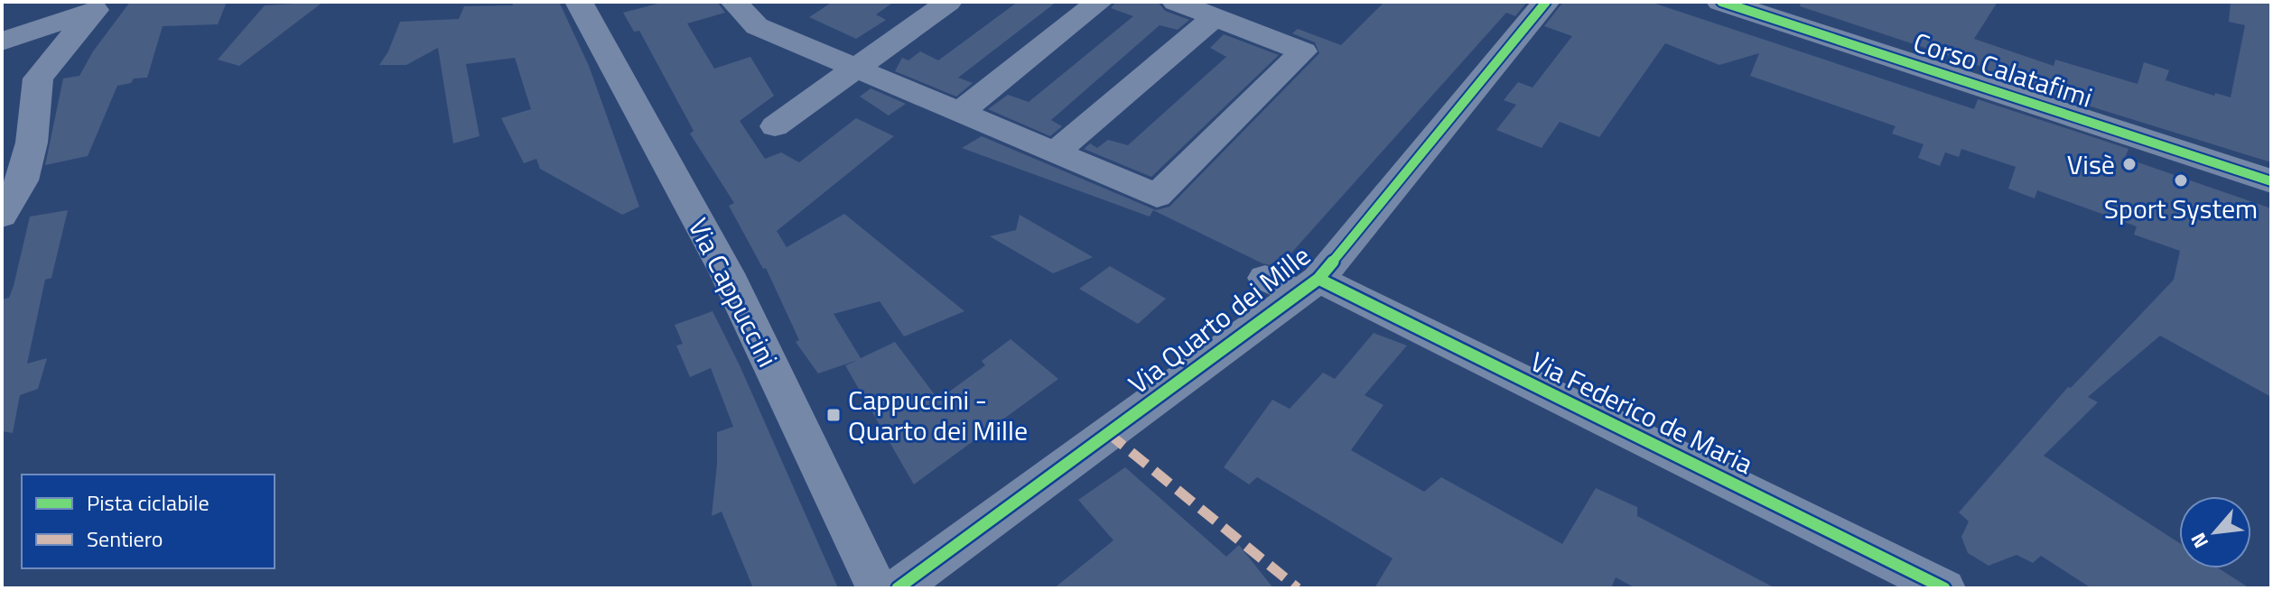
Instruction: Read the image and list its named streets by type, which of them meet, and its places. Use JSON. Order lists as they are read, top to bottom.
{
  "streets": {
    "main road": ["Corso Calatafimi"],
    "street": ["Via Cappuccini", "Via Quarto dei Mille", "Via Federico de Maria"]
  },
  "crossings": [
    ["Via Quarto dei Mille", "Via Federico de Maria"]
  ],
  "places": {
    "other": ["Visè", "Sport System"],
    "transit": ["Cappuccini - Quarto dei Mille"]
  },
  "legend": ["Pista ciclabile", "Sentiero"],
  "north": "bottom left"
}
